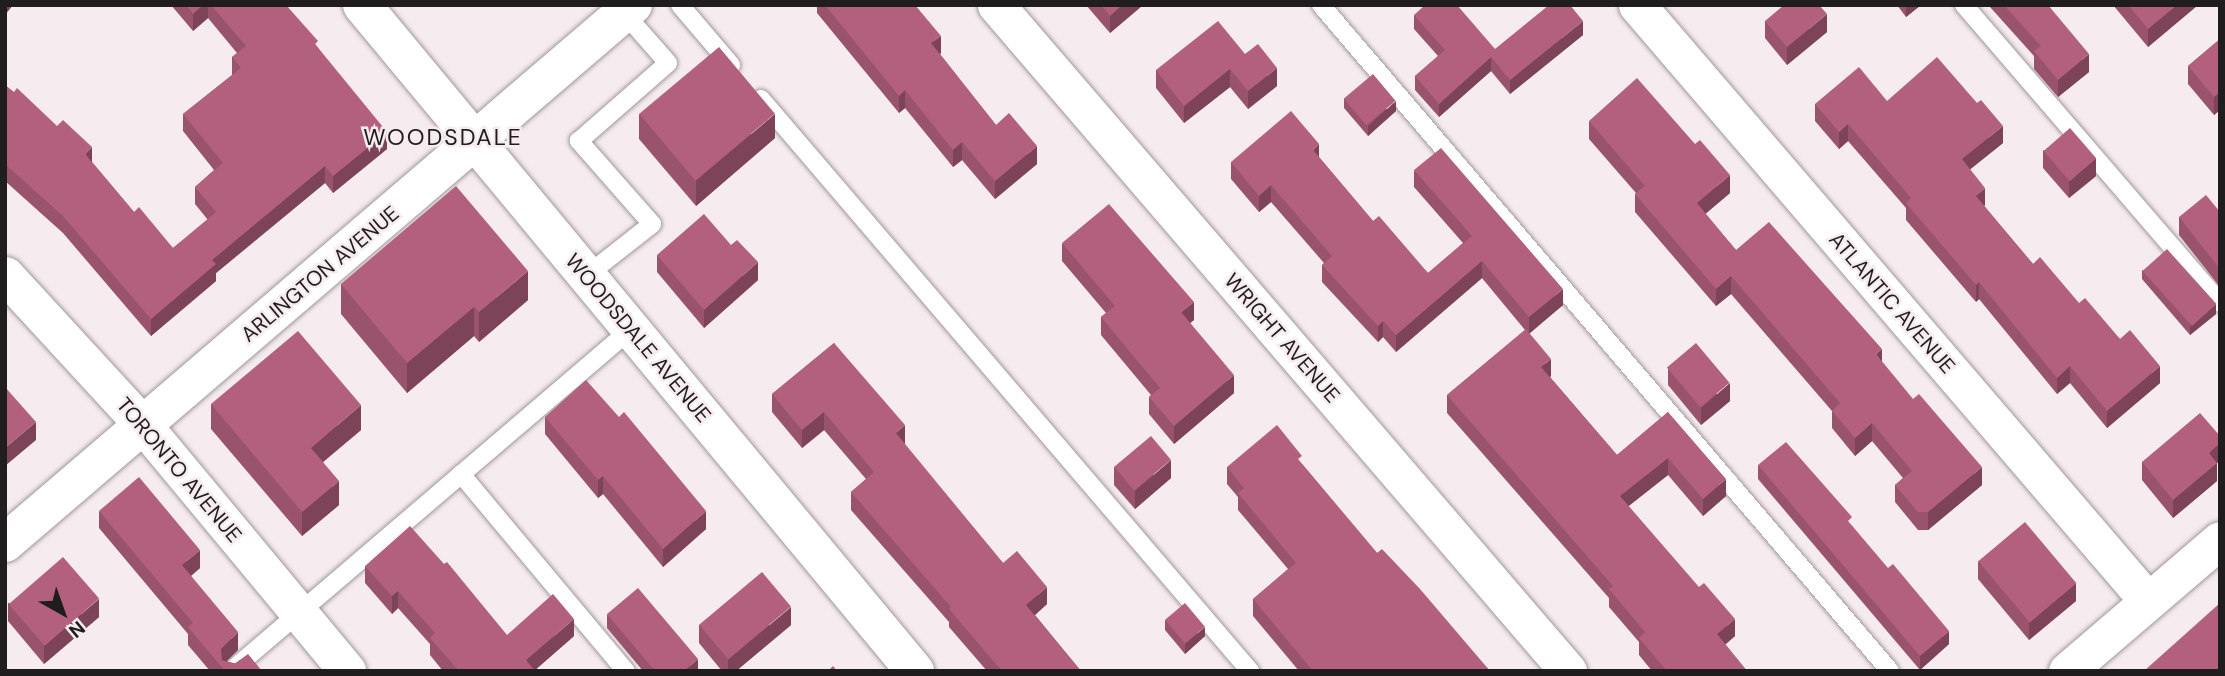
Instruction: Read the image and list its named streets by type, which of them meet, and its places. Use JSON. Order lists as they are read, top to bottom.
{
  "streets": {
    "street": [
      "ARLINGTON AVENUE",
      "ATLANTIC AVENUE",
      "WOODSDALE AVENUE",
      "WRIGHT AVENUE",
      "TORONTO AVENUE"
    ]
  },
  "crossings": [
    ["ARLINGTON AVENUE", "WOODSDALE AVENUE"],
    ["ARLINGTON AVENUE", "TORONTO AVENUE"]
  ],
  "districts": ["WOODSDALE"],
  "north": "bottom right"
}
